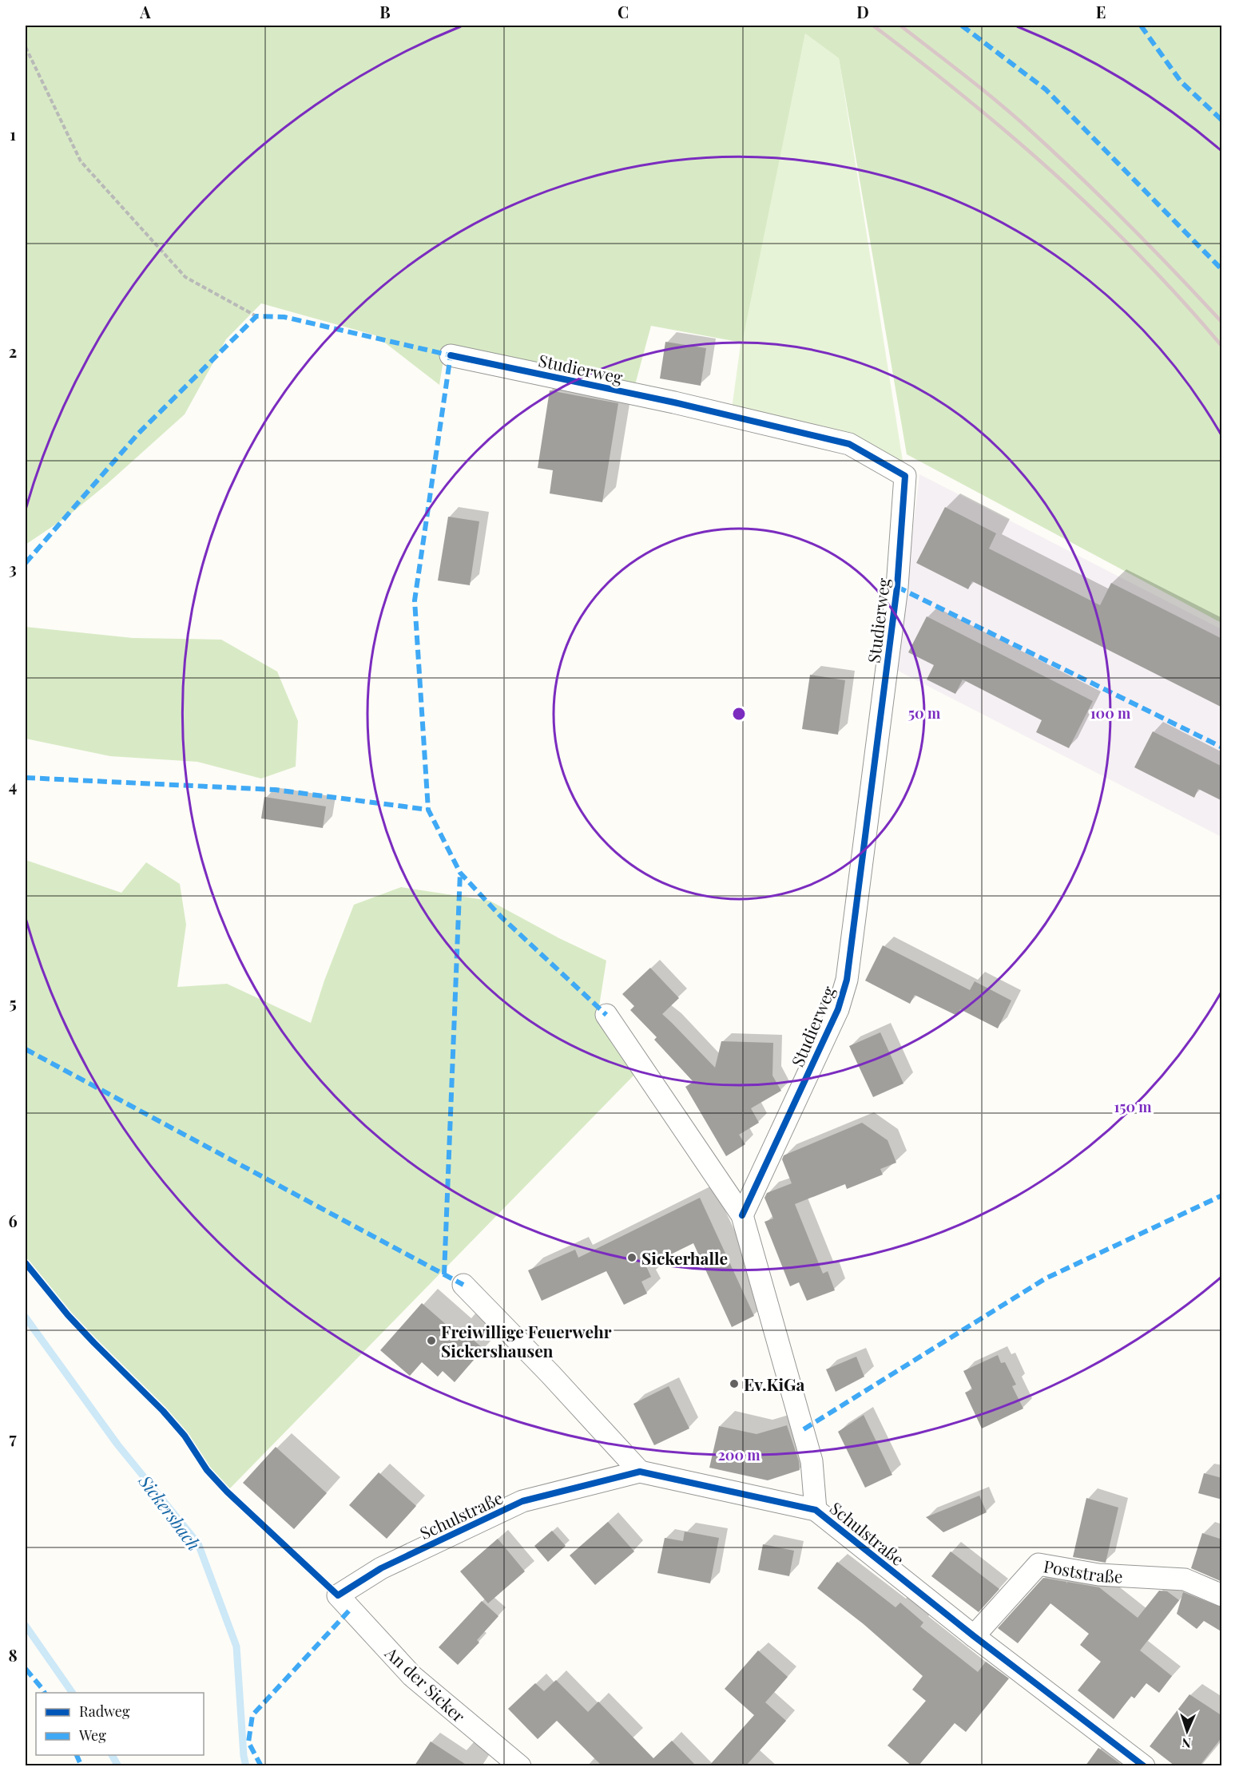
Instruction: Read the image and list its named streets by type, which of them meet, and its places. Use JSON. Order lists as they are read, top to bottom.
{
  "streets": {
    "street": [
      "Studierweg",
      "Schulstraße",
      "Poststraße",
      "An der Sicker"
    ]
  },
  "crossings": [
    ["Schulstraße", "Poststraße"],
    ["Schulstraße", "An der Sicker"]
  ],
  "water": ["Sickersbach"],
  "places": ["Sickerhalle", "Freiwillige Feuerwehr Sickershausen", "Ev.KiGa"],
  "legend": ["Radweg", "Weg"],
  "north": "bottom",
  "grid": {
    "columns": [
      "A",
      "B",
      "C",
      "D",
      "E"
    ],
    "rows": [
      "1",
      "2",
      "3",
      "4",
      "5",
      "6",
      "7",
      "8"
    ]
  },
  "rings": [
    "50 m",
    "100 m",
    "150 m",
    "200 m"
  ]
}
